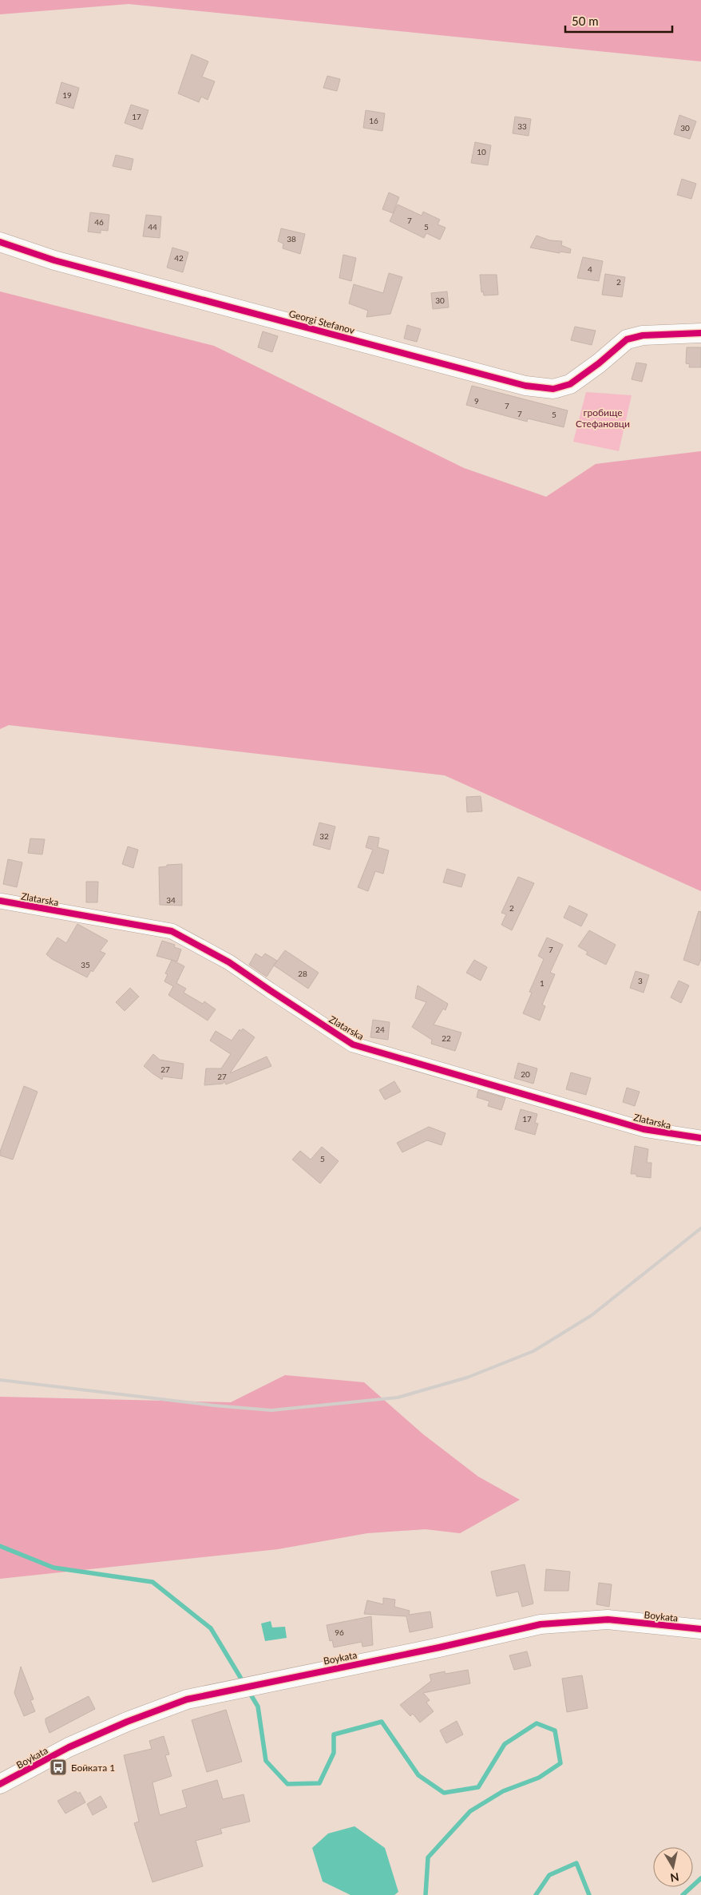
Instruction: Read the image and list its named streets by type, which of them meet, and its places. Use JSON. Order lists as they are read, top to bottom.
{
  "streets": {
    "street": ["Georgi Stefanov", "Zlatarska", "Boykata"]
  },
  "parks": ["гробище Стефановци"],
  "places": {
    "bus stop": ["Бойката 1"]
  },
  "house_numbers": [
    "19",
    "17",
    "16",
    "33",
    "30",
    "10",
    "7",
    "46",
    "44",
    "5",
    "38",
    "42",
    "4",
    "2",
    "30",
    "9",
    "7",
    "7",
    "5",
    "32",
    "34",
    "2",
    "7",
    "35",
    "28",
    "3",
    "1",
    "24",
    "22",
    "27",
    "20",
    "27",
    "17",
    "5",
    "96"
  ],
  "scale_bar": "50 m",
  "north": "bottom"
}
